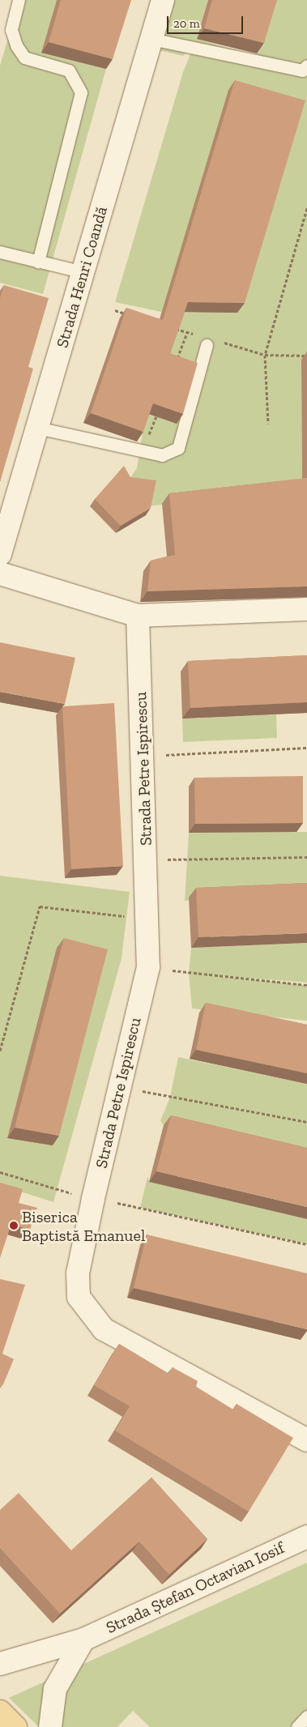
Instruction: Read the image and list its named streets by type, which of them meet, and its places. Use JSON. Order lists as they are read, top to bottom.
{
  "streets": {
    "street": ["Strada Henri Coandă", "Strada Petre Ispirescu", "Strada Ștefan Octavian Iosif"]
  },
  "places": ["Biserica Baptistă Emanuel"],
  "scale_bar": "20 m"
}
